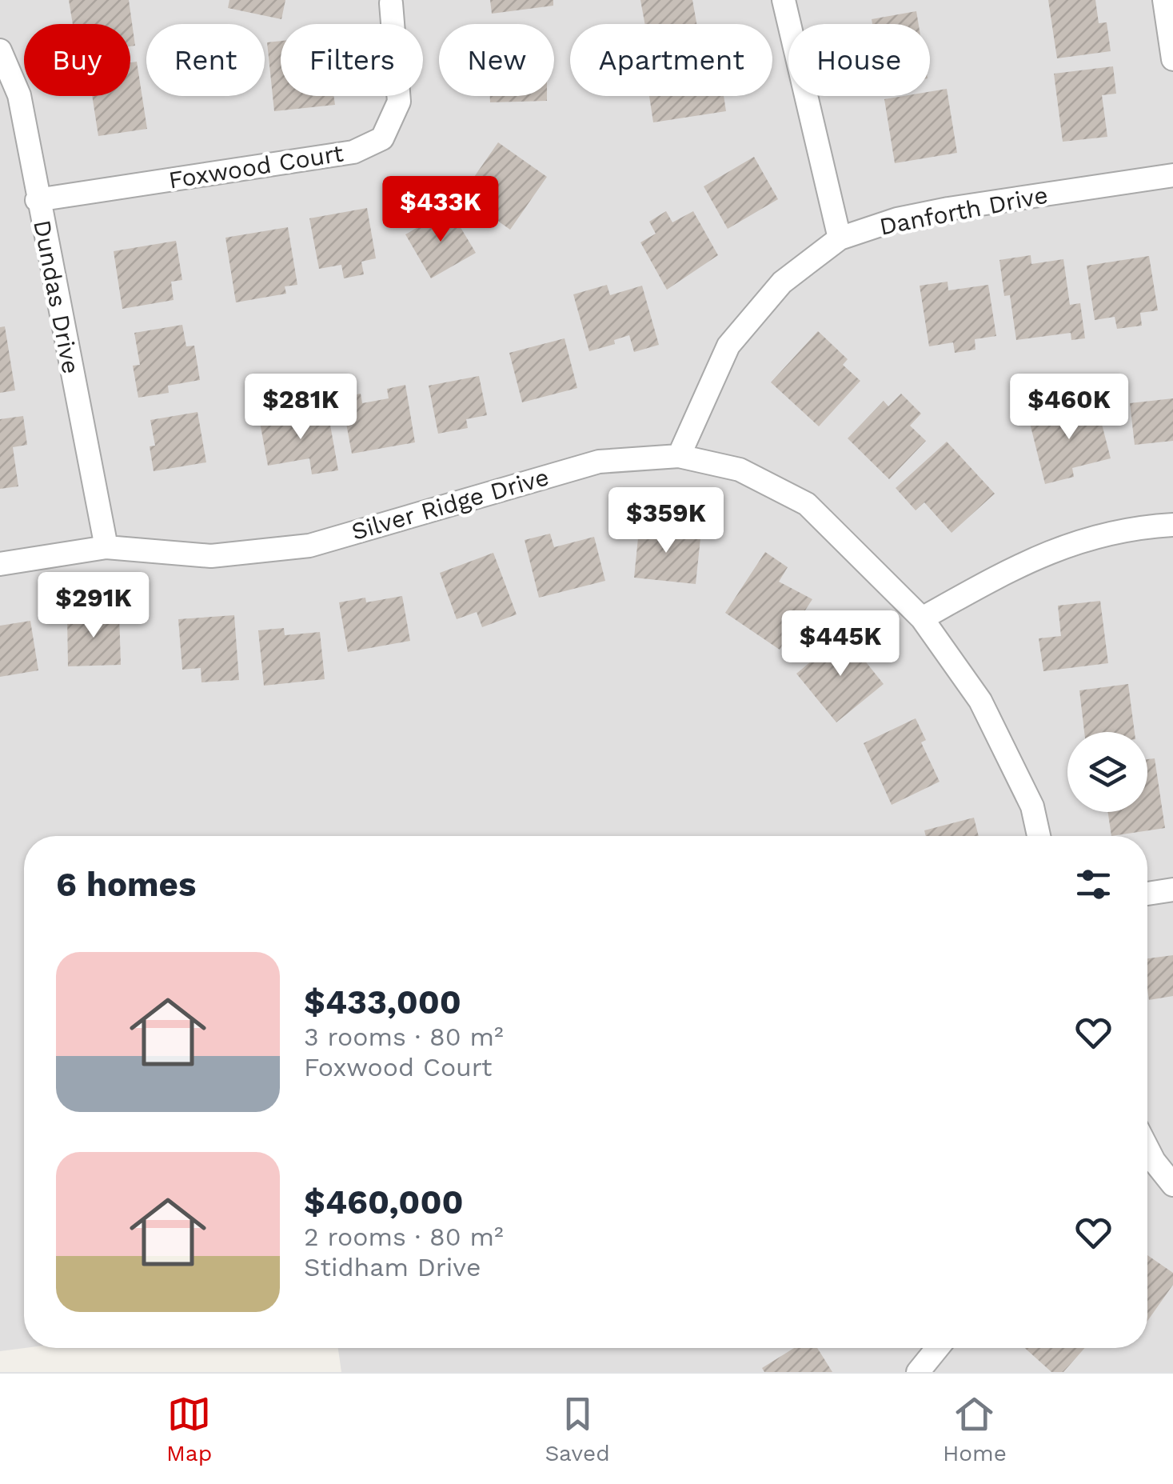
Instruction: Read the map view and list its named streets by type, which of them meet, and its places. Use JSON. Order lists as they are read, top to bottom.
{
  "streets": {
    "street": [
      "Foxwood Court",
      "Danforth Drive",
      "Dundas Drive",
      "Silver Ridge Drive"
    ]
  },
  "crossings": [
    ["Foxwood Court", "Dundas Drive"],
    ["Danforth Drive", "Silver Ridge Drive"],
    ["Dundas Drive", "Silver Ridge Drive"]
  ],
  "page": {
    "chip": [
      "Buy",
      "Rent",
      "Filters",
      "New",
      "Apartment",
      "House"
    ],
    "price": [
      "$433K",
      "$281K",
      "$460K",
      "$359K",
      "$291K",
      "$445K"
    ],
    "heading": "6 homes",
    "list": [
      {
        "name": "$433,000",
        "note": "3 rooms · 80 m² · Foxwood Court"
      },
      {
        "name": "$460,000",
        "note": "2 rooms · 80 m² · Stidham Drive"
      }
    ],
    "tabs": ["Map", "Saved", "Home"]
  }
}
